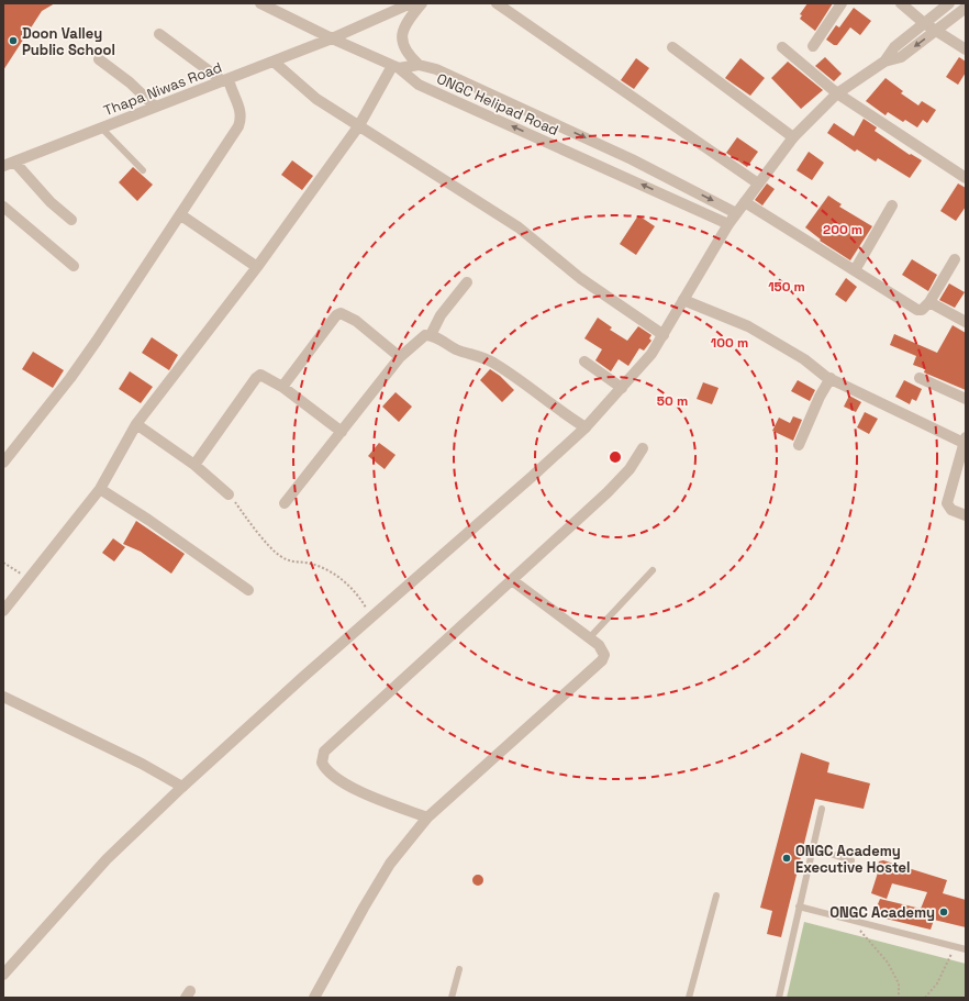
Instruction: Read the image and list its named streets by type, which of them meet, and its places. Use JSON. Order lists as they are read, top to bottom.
{
  "streets": {
    "street": ["Thapa Niwas Road", "ONGC Helipad Road"]
  },
  "crossings": [
    ["Thapa Niwas Road", "ONGC Helipad Road"]
  ],
  "places": ["Doon Valley Public School", "ONGC Academy Executive Hostel", "ONGC Academy"],
  "rings": [
    "200 m",
    "150 m",
    "100 m",
    "50 m"
  ]
}
